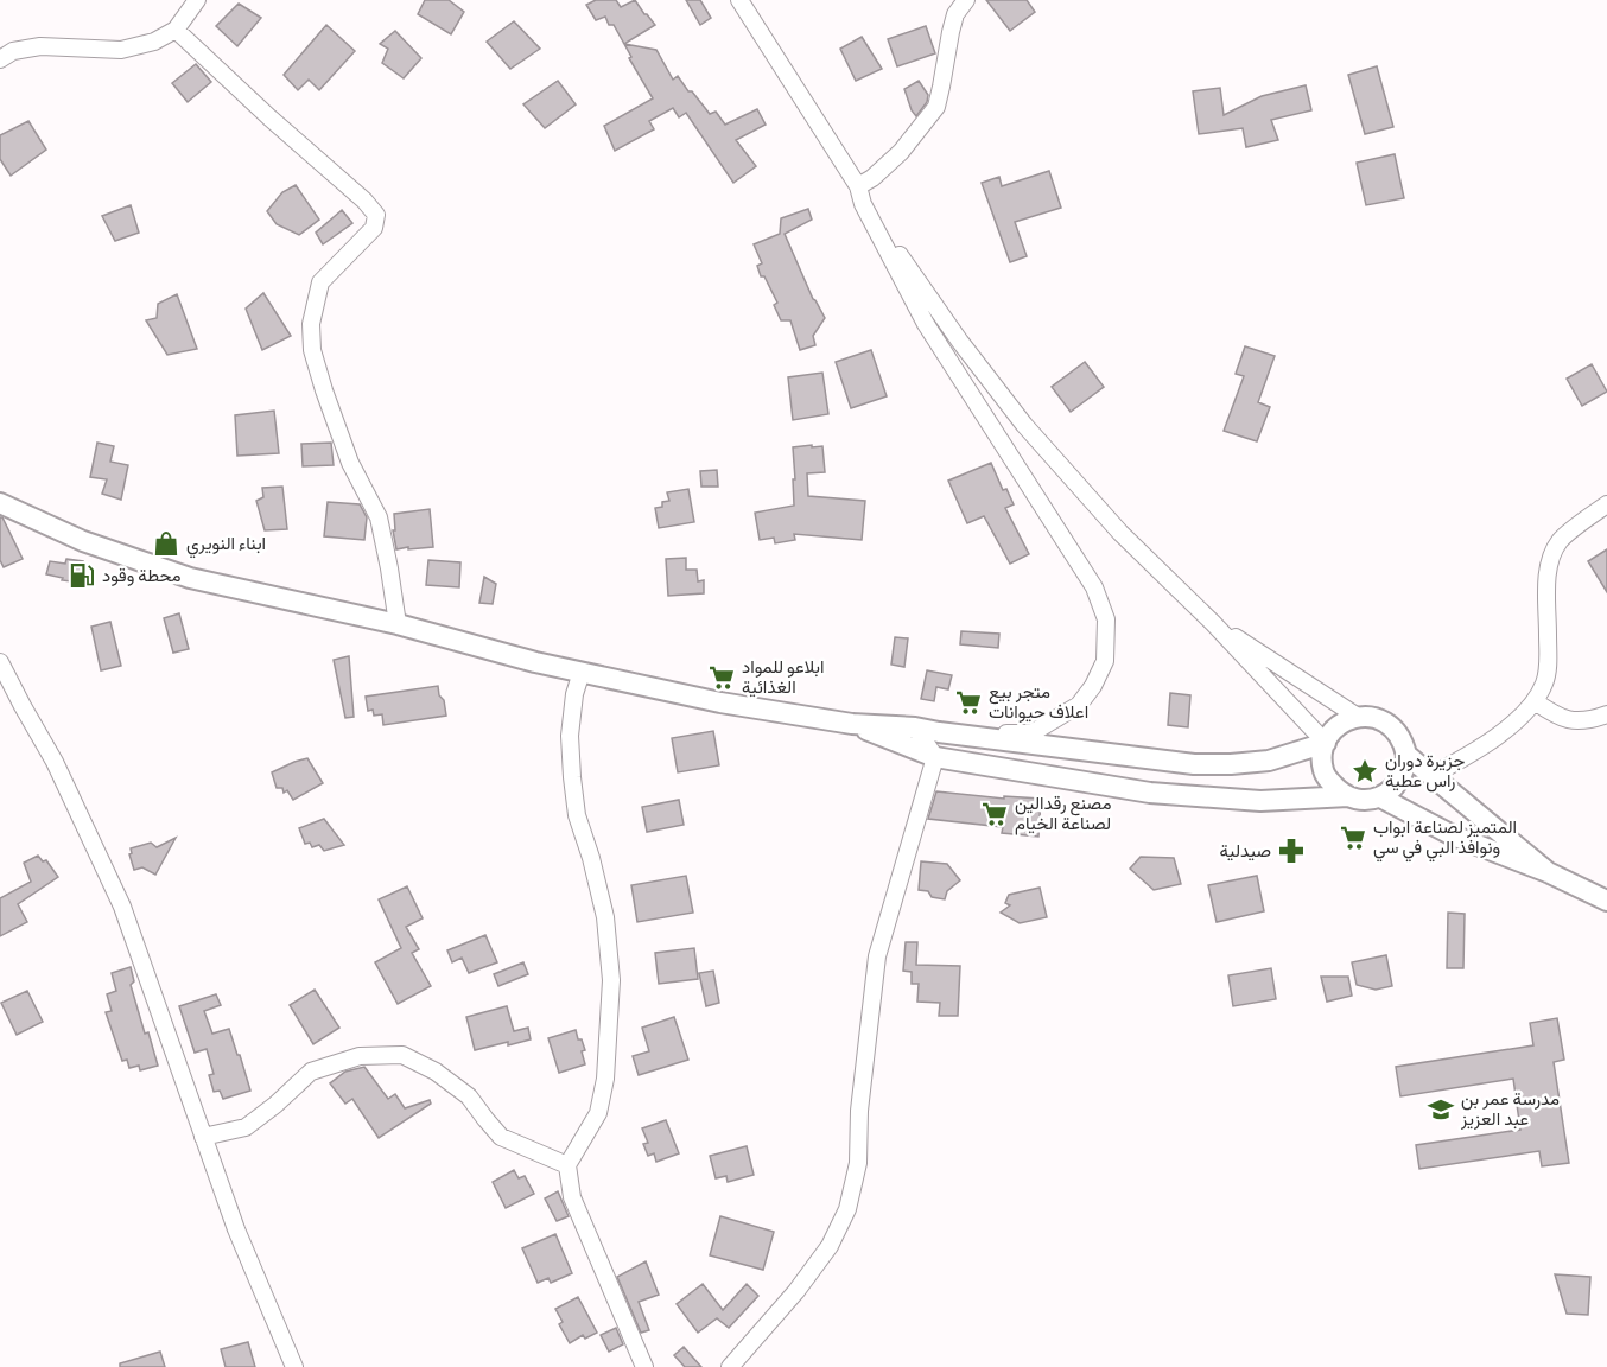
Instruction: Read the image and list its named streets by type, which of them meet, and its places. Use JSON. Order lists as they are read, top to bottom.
{
  "places": {
    "shop": ["ابناء النويري"],
    "fuel station": ["محطة وقود"],
    "supermarket": [
      "ابلاعو للمواد الغذائية",
      "متجر بيع اعلاف حيوانات",
      "مصنع رقدالين لصناعة الخيام",
      "المتميز لصناعة ابواب ونوافذ البي في سي"
    ],
    "place": ["جزيرة دوران راس عطية"],
    "pharmacy": ["صيدلية"],
    "school or university": ["مدرسة عمر بن عبد العزيز"]
  }
}
